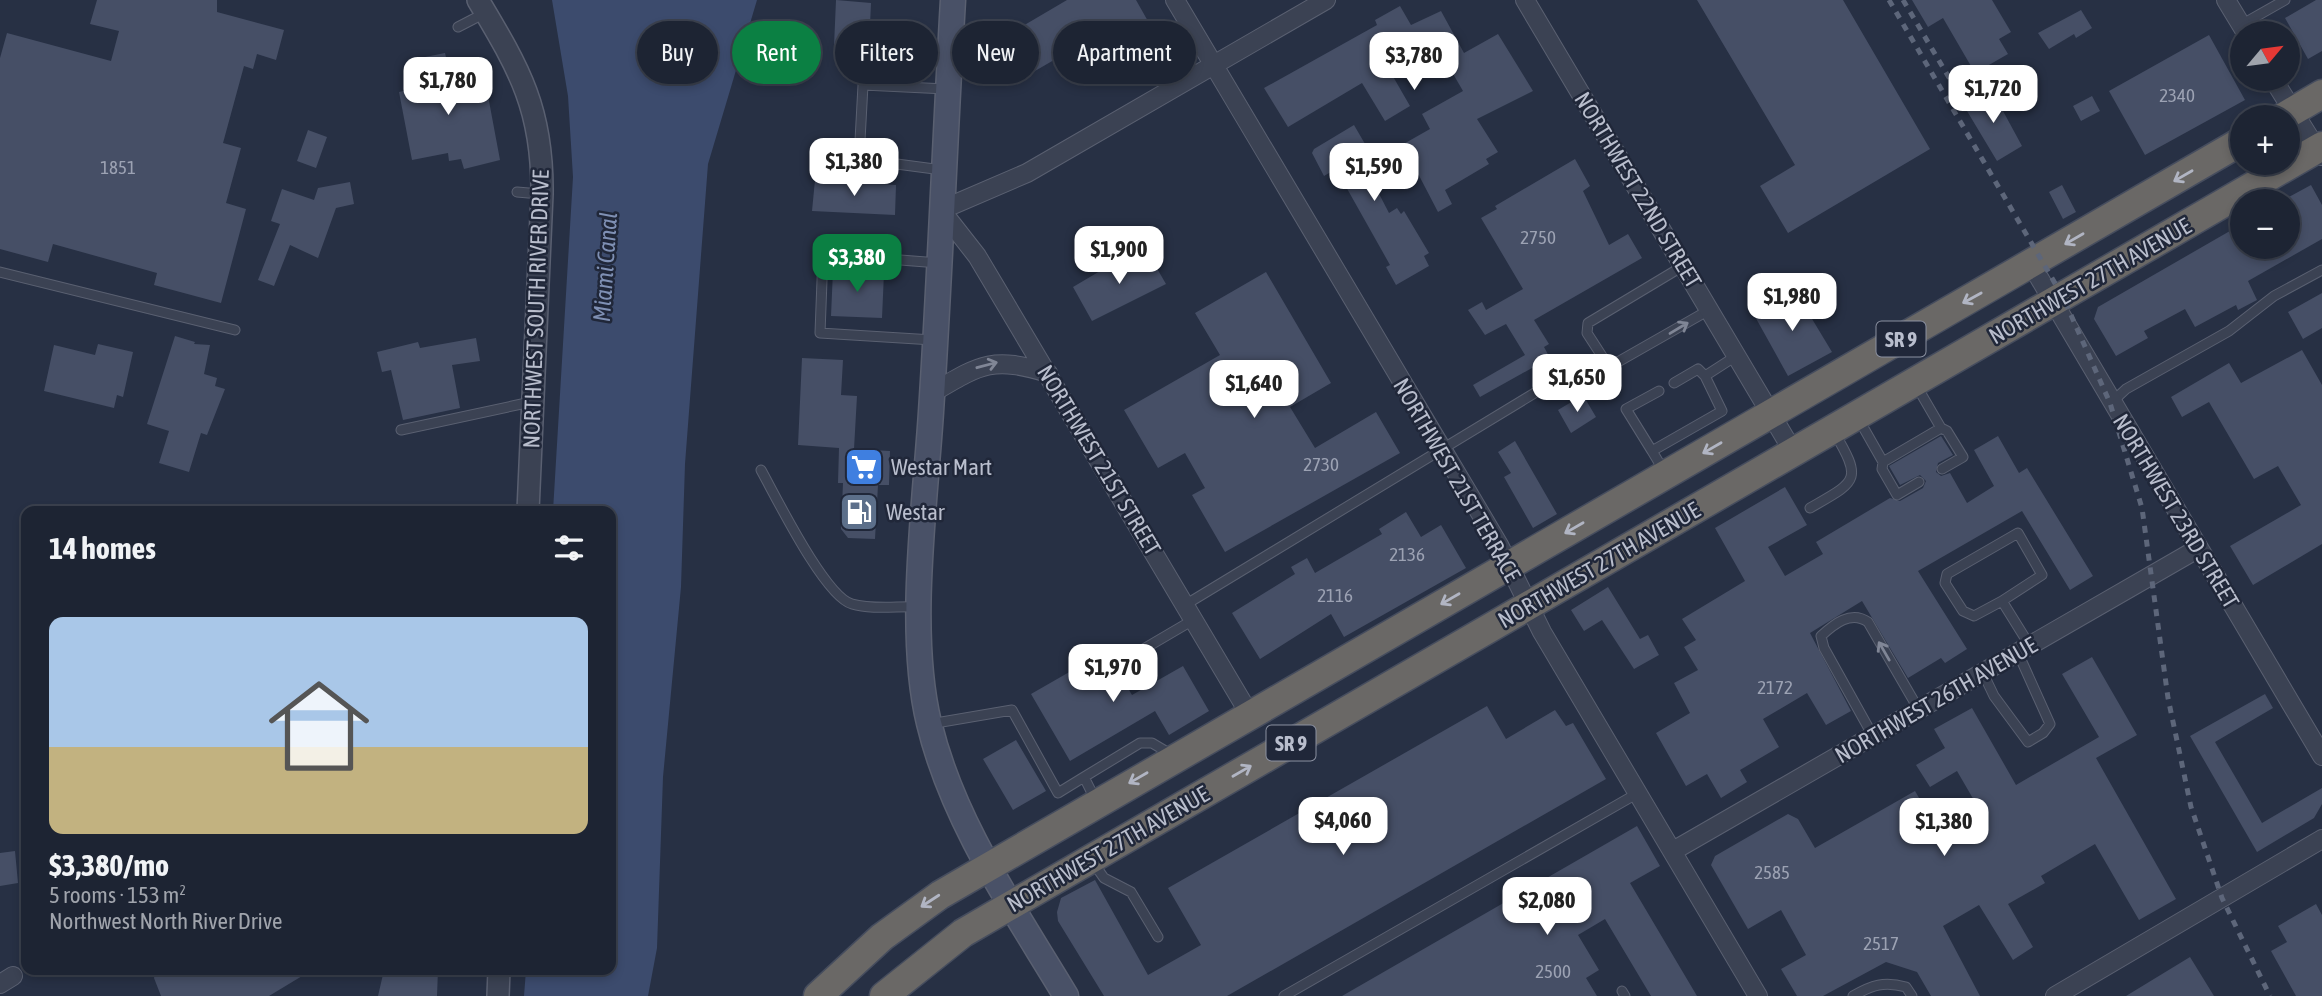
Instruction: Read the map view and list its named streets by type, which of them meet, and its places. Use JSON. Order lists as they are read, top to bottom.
{
  "streets": {
    "highway": ["NORTHWEST 27TH AVENUE", "SR 9"],
    "street": [
      "NORTHWEST 22ND STREET",
      "NORTHWEST SOUTH RIVER DRIVE",
      "NORTHWEST 21ST STREET",
      "NORTHWEST 21ST TERRACE",
      "NORTHWEST 23RD STREET",
      "NORTHWEST 26TH AVENUE"
    ]
  },
  "crossings": [
    ["NORTHWEST 22ND STREET", "NORTHWEST 27TH AVENUE"],
    ["NORTHWEST 27TH AVENUE", "NORTHWEST 21ST STREET"],
    ["NORTHWEST 27TH AVENUE", "NORTHWEST 21ST TERRACE"],
    ["NORTHWEST 27TH AVENUE", "NORTHWEST 23RD STREET"],
    ["NORTHWEST 21ST TERRACE", "NORTHWEST 26TH AVENUE"],
    ["NORTHWEST 23RD STREET", "NORTHWEST 26TH AVENUE"]
  ],
  "water": ["Miami Canal"],
  "places": {
    "supermarket": ["Westar Mart"],
    "fuel station": ["Westar"]
  },
  "house_numbers": [
    "2340",
    "1851",
    "2750",
    "2730",
    "2136",
    "2116",
    "2172",
    "2585",
    "2517",
    "2500"
  ],
  "north": "top right",
  "page": {
    "map_buttons": ["+", "−"],
    "chip": [
      "Buy",
      "Rent",
      "Filters",
      "New",
      "Apartment"
    ],
    "price": [
      "$3,780",
      "$1,780",
      "$1,720",
      "$1,380",
      "$1,590",
      "$1,900",
      "$3,380",
      "$1,980",
      "$1,650",
      "$1,640",
      "$1,970",
      "$4,060",
      "$1,380",
      "$2,080"
    ],
    "heading": "14 homes",
    "list": [
      {
        "name": "$3,380/mo",
        "note": "5 rooms · 153 m² · Northwest North River Drive"
      }
    ]
  }
}
